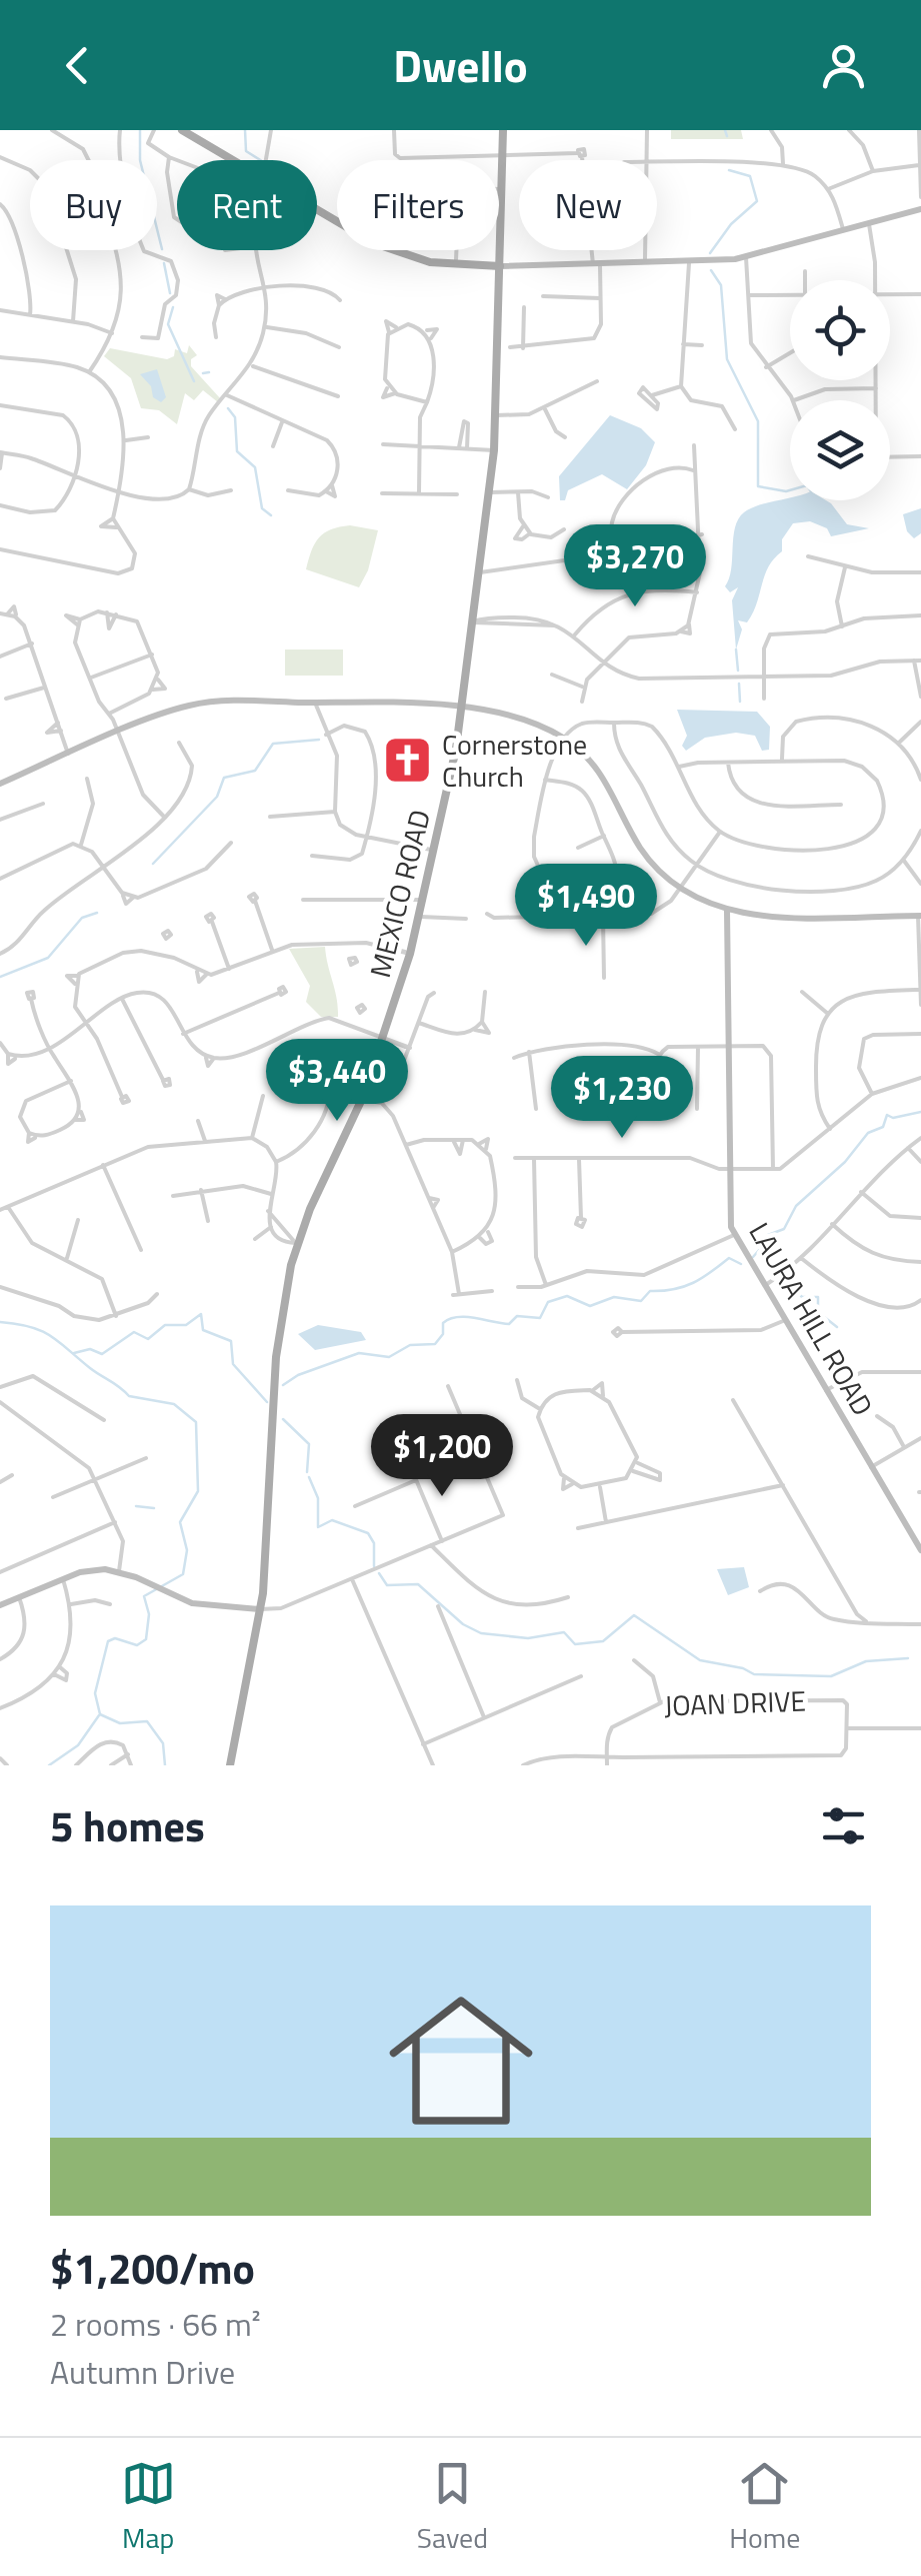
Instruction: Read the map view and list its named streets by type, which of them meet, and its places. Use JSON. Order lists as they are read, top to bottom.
{
  "streets": {
    "main road": ["MEXICO ROAD", "LAURA HILL ROAD"],
    "street": ["JOAN DRIVE"]
  },
  "places": {
    "church": ["Cornerstone Church"]
  },
  "page": {
    "header": "Dwello",
    "chip": [
      "Buy",
      "Rent",
      "Filters",
      "New"
    ],
    "price": [
      "$3,270",
      "$1,490",
      "$3,440",
      "$1,230",
      "$1,200"
    ],
    "heading": "5 homes",
    "list": [
      {
        "name": "$1,200/mo",
        "note": "2 rooms · 66 m² · Autumn Drive"
      }
    ],
    "tabs": ["Map", "Saved", "Home"]
  }
}
